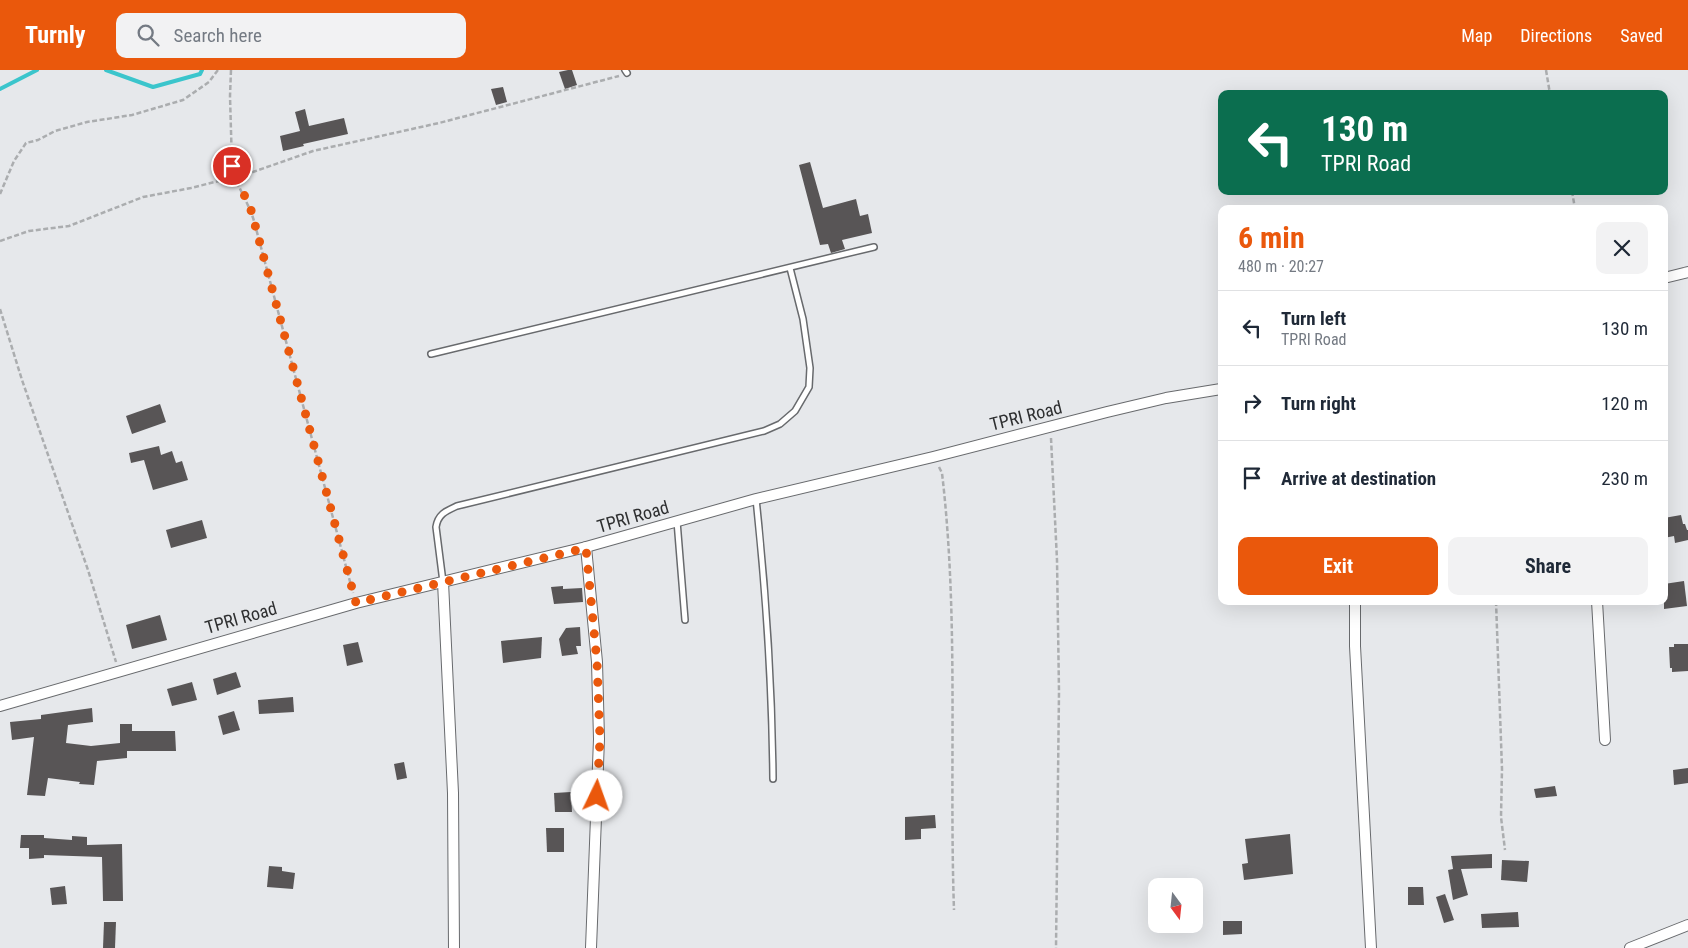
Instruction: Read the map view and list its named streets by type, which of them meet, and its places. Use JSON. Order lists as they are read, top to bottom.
{
  "streets": {
    "street": ["TPRI Road"]
  },
  "north": "bottom",
  "page": {
    "header": "Turnly",
    "search": "Search here",
    "nav": ["Map", "Directions", "Saved"],
    "turn": ["130 m", "TPRI Road"],
    "heading": ["6 min", "480 m · 20:27"],
    "list": [
      {
        "name": "Turn left",
        "note": "TPRI Road",
        "value": "130 m"
      },
      {
        "name": "Turn right",
        "value": "120 m"
      },
      {
        "name": "Arrive at destination",
        "value": "230 m"
      }
    ],
    "buttons": ["Exit", "Share"]
  }
}
